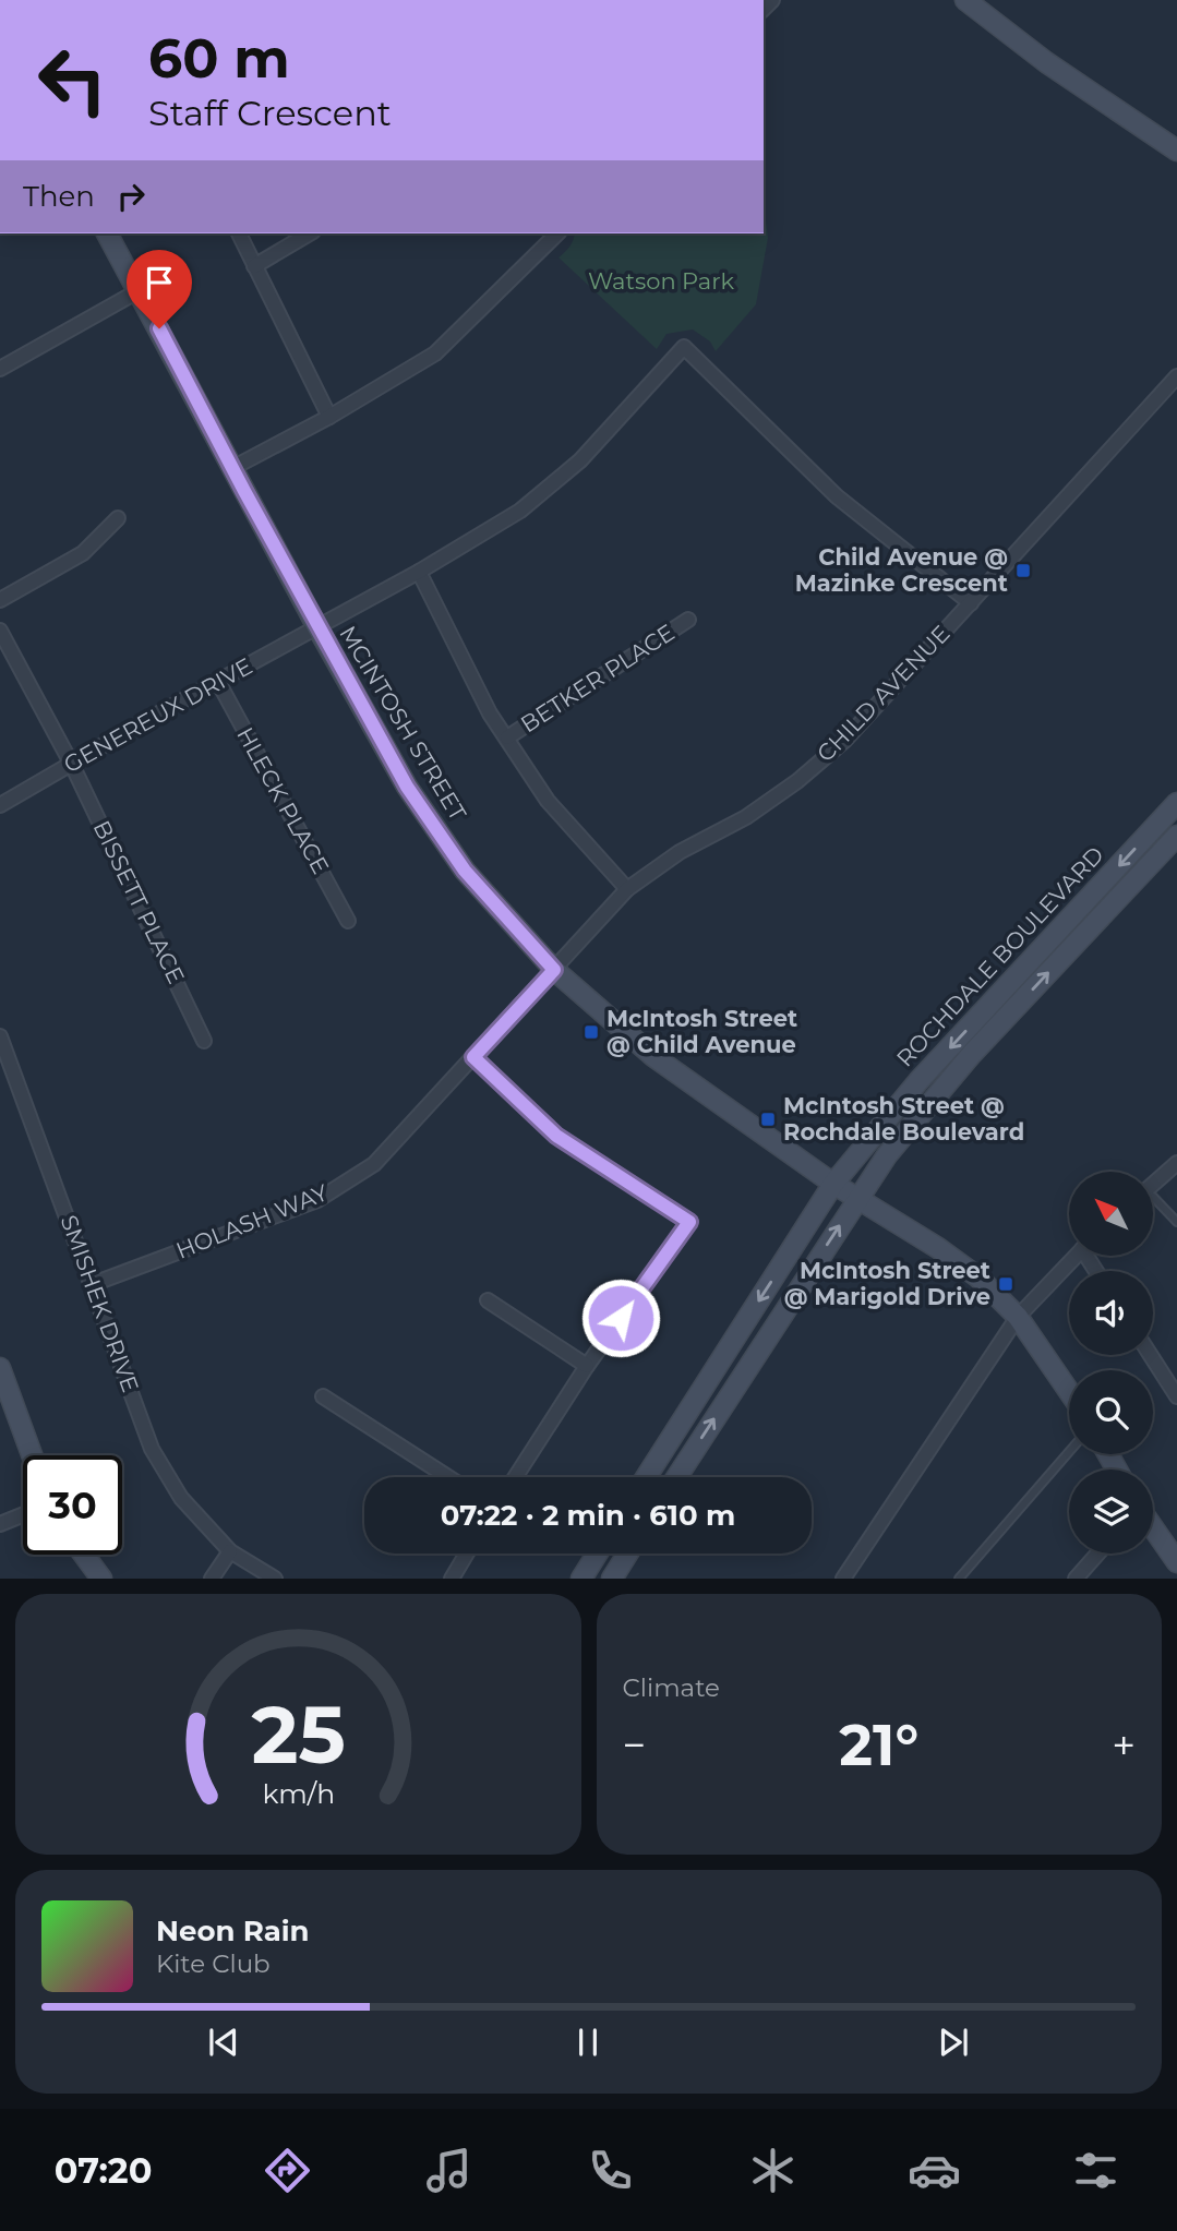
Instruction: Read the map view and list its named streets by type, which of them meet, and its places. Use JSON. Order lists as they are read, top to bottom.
{
  "streets": {
    "street": [
      "BETKER PLACE",
      "CHILD AVENUE",
      "GENEREUX DRIVE",
      "MCINTOSH STREET",
      "HLECK PLACE",
      "BISSETT PLACE",
      "ROCHDALE BOULEVARD",
      "HOLASH WAY",
      "SMISHEK DRIVE"
    ]
  },
  "crossings": [
    ["CHILD AVENUE", "GENEREUX DRIVE"],
    ["CHILD AVENUE", "MCINTOSH STREET"],
    ["CHILD AVENUE", "HOLASH WAY"],
    ["GENEREUX DRIVE", "MCINTOSH STREET"],
    ["GENEREUX DRIVE", "HLECK PLACE"],
    ["GENEREUX DRIVE", "BISSETT PLACE"],
    ["MCINTOSH STREET", "ROCHDALE BOULEVARD"],
    ["MCINTOSH STREET", "HOLASH WAY"],
    ["HOLASH WAY", "SMISHEK DRIVE"]
  ],
  "parks": ["Watson Park"],
  "places": {
    "transit": [
      "Child Avenue @ Mazinke Crescent",
      "McIntosh Street @ Child Avenue",
      "McIntosh Street @ Rochdale Boulevard",
      "McIntosh Street @ Marigold Drive"
    ]
  },
  "north": "top left",
  "page": {
    "turn": ["60 m", "Staff Crescent"],
    "then": "Then",
    "limit": "30",
    "trip": "07:22 · 2 min · 610 m",
    "tile": "Climate",
    "heat": ["−", "21°", "+"],
    "song": ["Neon Rain", "Kite Club"],
    "tabs": "07:20",
    "gauge": ["25", "km/h"]
  }
}
